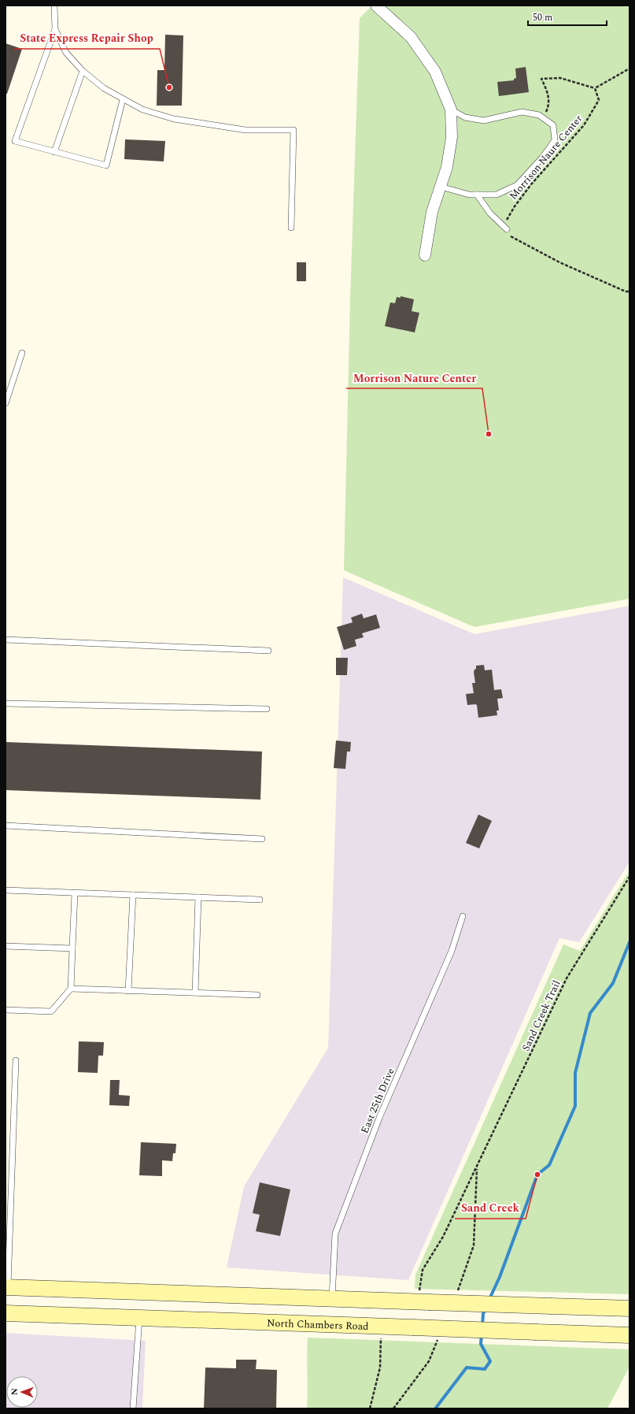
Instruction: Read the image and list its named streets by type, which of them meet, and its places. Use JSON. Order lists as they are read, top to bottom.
{
  "streets": {
    "main road": ["North Chambers Road"],
    "lane": ["East 25th Drive"],
    "path": ["Morrison Naure Center", "Sand Creek Trail"]
  },
  "places": ["State Express Repair Shop", "Morrison Nature Center", "Sand Creek"],
  "scale_bar": "50 m",
  "north": "left"
}
